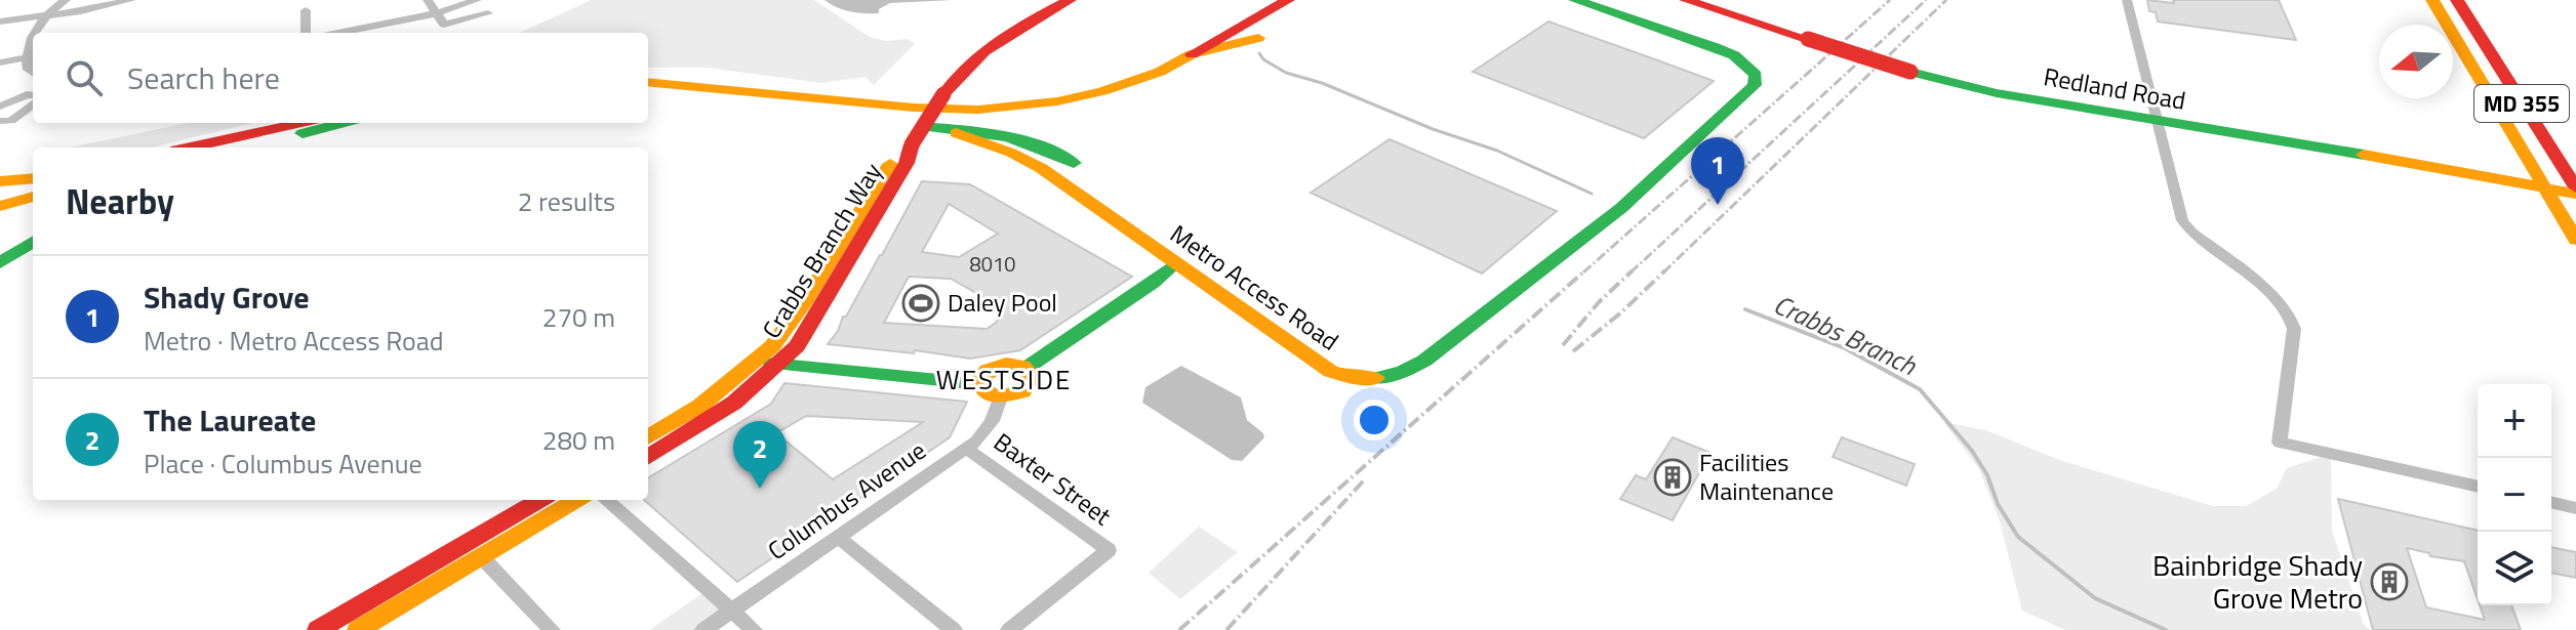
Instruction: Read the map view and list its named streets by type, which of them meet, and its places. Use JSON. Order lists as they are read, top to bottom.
{
  "streets": {
    "main road": [
      "Redland Road",
      "MD 355",
      "Crabbs Branch Way",
      "Metro Access Road"
    ],
    "street": ["Baxter Street", "Columbus Avenue"]
  },
  "crossings": [
    ["Redland Road", "MD 355"],
    ["Baxter Street", "Columbus Avenue"]
  ],
  "districts": ["WESTSIDE"],
  "water": ["Crabbs Branch"],
  "places": {
    "sports": ["Daley Pool"],
    "building": ["Facilities Maintenance", "Bainbridge Shady Grove Metro"]
  },
  "house_numbers": ["8010"],
  "north": "left",
  "page": {
    "search": "Search here",
    "pins": ["1", "2"],
    "heading": ["Nearby", "2 results"],
    "list": [
      {
        "mark": "1",
        "name": "Shady Grove",
        "note": "Metro · Metro Access Road",
        "value": "270 m"
      },
      {
        "mark": "2",
        "name": "The Laureate",
        "note": "Place · Columbus Avenue",
        "value": "280 m"
      }
    ],
    "map_buttons": ["+", "−"]
  }
}
